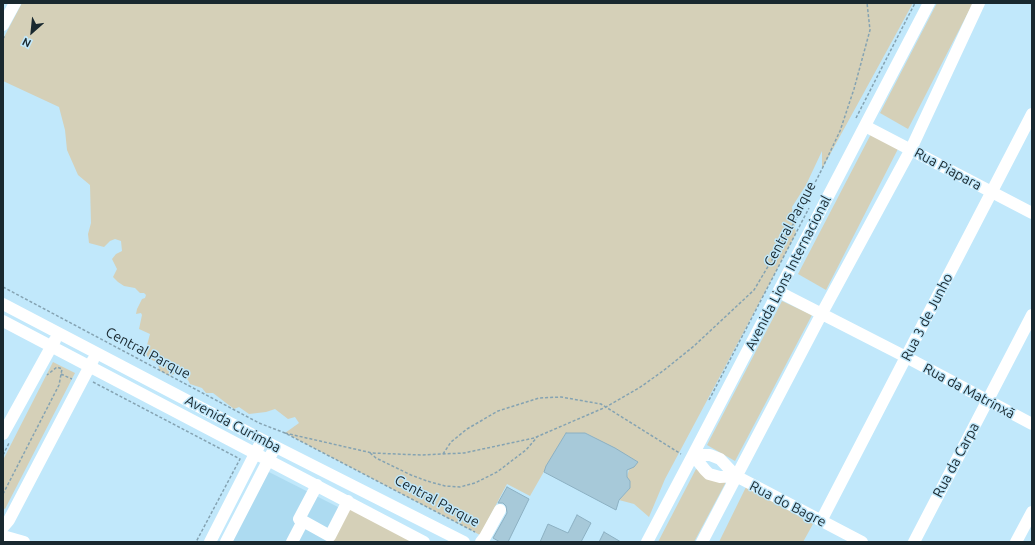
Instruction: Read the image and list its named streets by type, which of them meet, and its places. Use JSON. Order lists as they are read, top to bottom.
{
  "streets": {
    "street": [
      "Rua Piapara",
      "Avenida Lions Internacional",
      "Rua 3 de Junho",
      "Rua da Matrinxã",
      "Avenida Curimba",
      "Rua da Carpa",
      "Rua do Bagre"
    ],
    "path": ["Central Parque"]
  },
  "crossings": [
    ["Rua Piapara", "Avenida Lions Internacional"],
    ["Rua Piapara", "Rua 3 de Junho"],
    ["Avenida Lions Internacional", "Rua da Matrinxã"],
    ["Avenida Lions Internacional", "Rua do Bagre"],
    ["Rua 3 de Junho", "Rua da Matrinxã"],
    ["Rua 3 de Junho", "Rua do Bagre"],
    ["Rua da Matrinxã", "Rua da Carpa"]
  ],
  "north": "bottom left"
}
